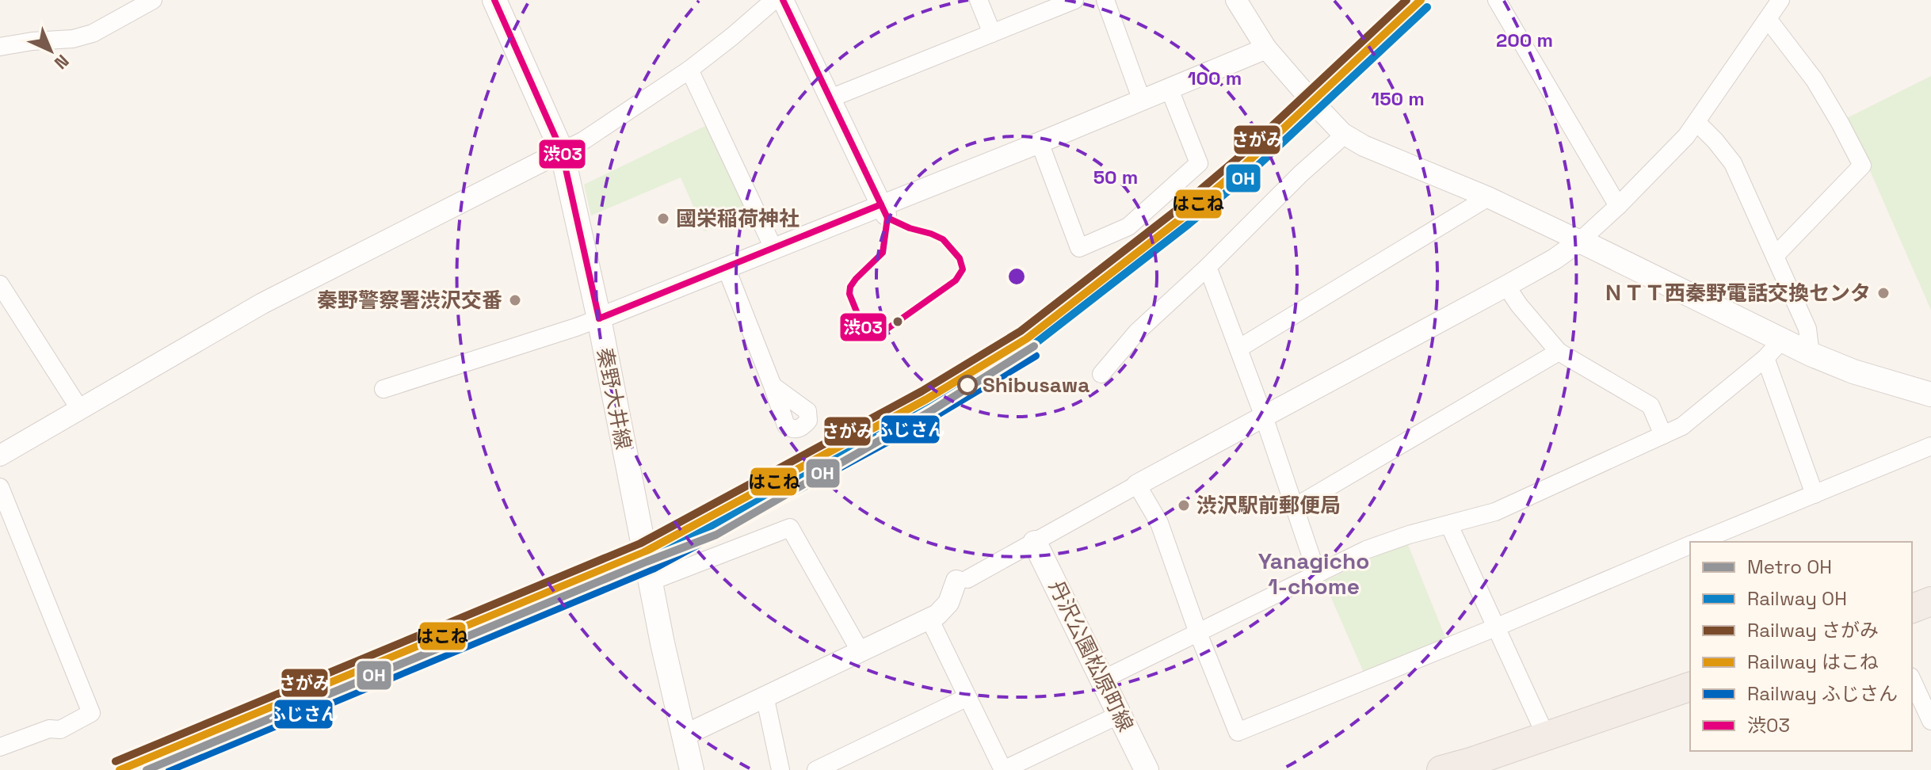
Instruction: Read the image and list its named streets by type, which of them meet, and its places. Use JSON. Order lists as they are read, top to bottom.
{
  "streets": {
    "main road": ["秦野大井線", "丹沢公園松原町線"]
  },
  "districts": ["Yanagicho 1-chome"],
  "places": [
    "國栄稲荷神社",
    "ＮＴＴ西秦野電話交換センタ",
    "秦野警察署渋沢交番",
    "Shibusawa",
    "渋沢駅前郵便局"
  ],
  "lines": [
    "rail line さがみ",
    "rail line はこね",
    "transit line 渋03",
    "rail line OH",
    "metro line OH",
    "rail line ふじさん"
  ],
  "legend": [
    "Metro OH",
    "Railway OH",
    "Railway さがみ",
    "Railway はこね",
    "Railway ふじさん",
    "渋03"
  ],
  "north": "bottom right",
  "rings": [
    "200 m",
    "100 m",
    "150 m",
    "50 m"
  ]
}
